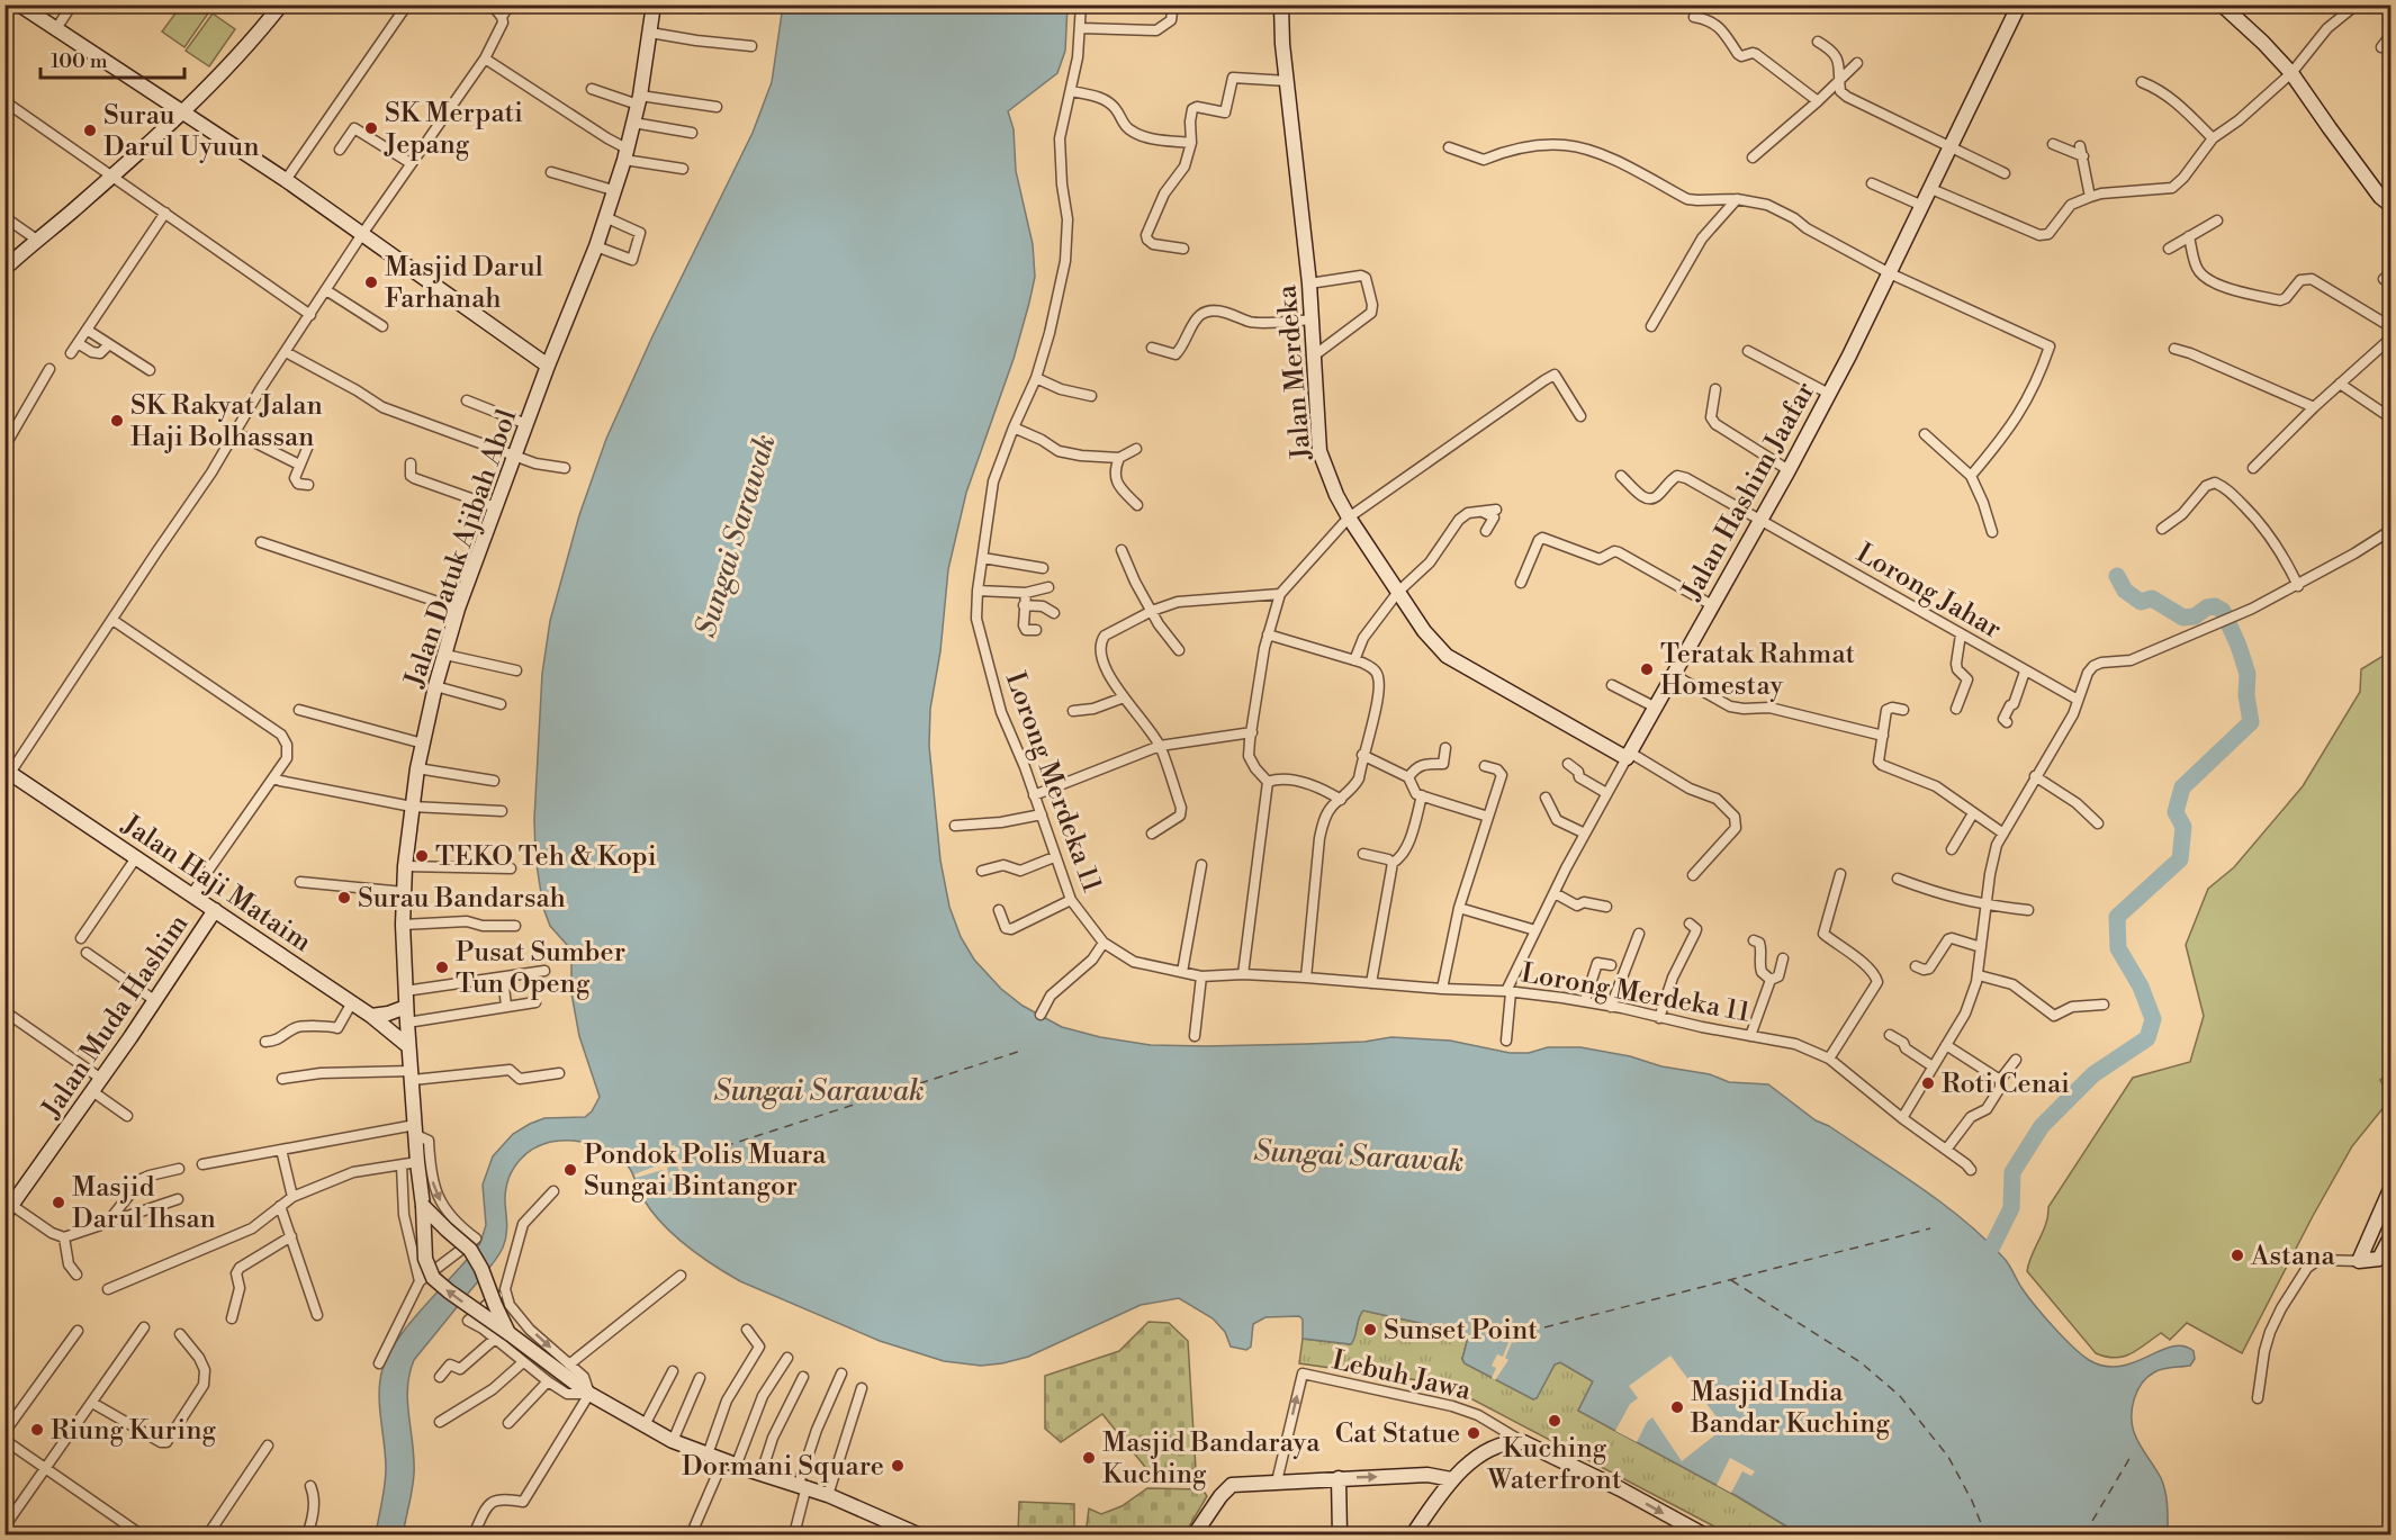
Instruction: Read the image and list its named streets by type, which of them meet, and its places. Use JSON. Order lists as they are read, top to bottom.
{
  "streets": {
    "main road": [
      "Jalan Merdeka",
      "Jalan Hashim Jaafar",
      "Jalan Datuk Ajibah Abol",
      "Jalan Haji Mataim",
      "Jalan Muda Hashim"
    ],
    "street": ["Lorong Jahar", "Lorong Merdeka 11", "Lebuh Jawa"]
  },
  "crossings": [
    ["Jalan Merdeka", "Jalan Hashim Jaafar"],
    ["Jalan Hashim Jaafar", "Lorong Jahar"],
    ["Jalan Hashim Jaafar", "Lorong Merdeka 11"],
    ["Jalan Datuk Ajibah Abol", "Jalan Haji Mataim"],
    ["Jalan Haji Mataim", "Jalan Muda Hashim"]
  ],
  "water": ["Sungai Sarawak"],
  "places": [
    "SK Merpati Jepang",
    "Surau Darul Uyuun",
    "Masjid Darul Farhanah",
    "SK Rakyat Jalan Haji Bolhassan",
    "Teratak Rahmat Homestay",
    "TEKO Teh & Kopi",
    "Surau Bandarsah",
    "Pusat Sumber Tun Openg",
    "Roti Cenai",
    "Pondok Polis Muara Sungai Bintangor",
    "Masjid Darul Ihsan",
    "Astana",
    "Sunset Point",
    "Masjid India Bandar Kuching",
    "Kuching Waterfront",
    "Riung Kuring",
    "Cat Statue",
    "Masjid Bandaraya Kuching",
    "Dormani Square"
  ],
  "scale_bar": "100 m"
}
